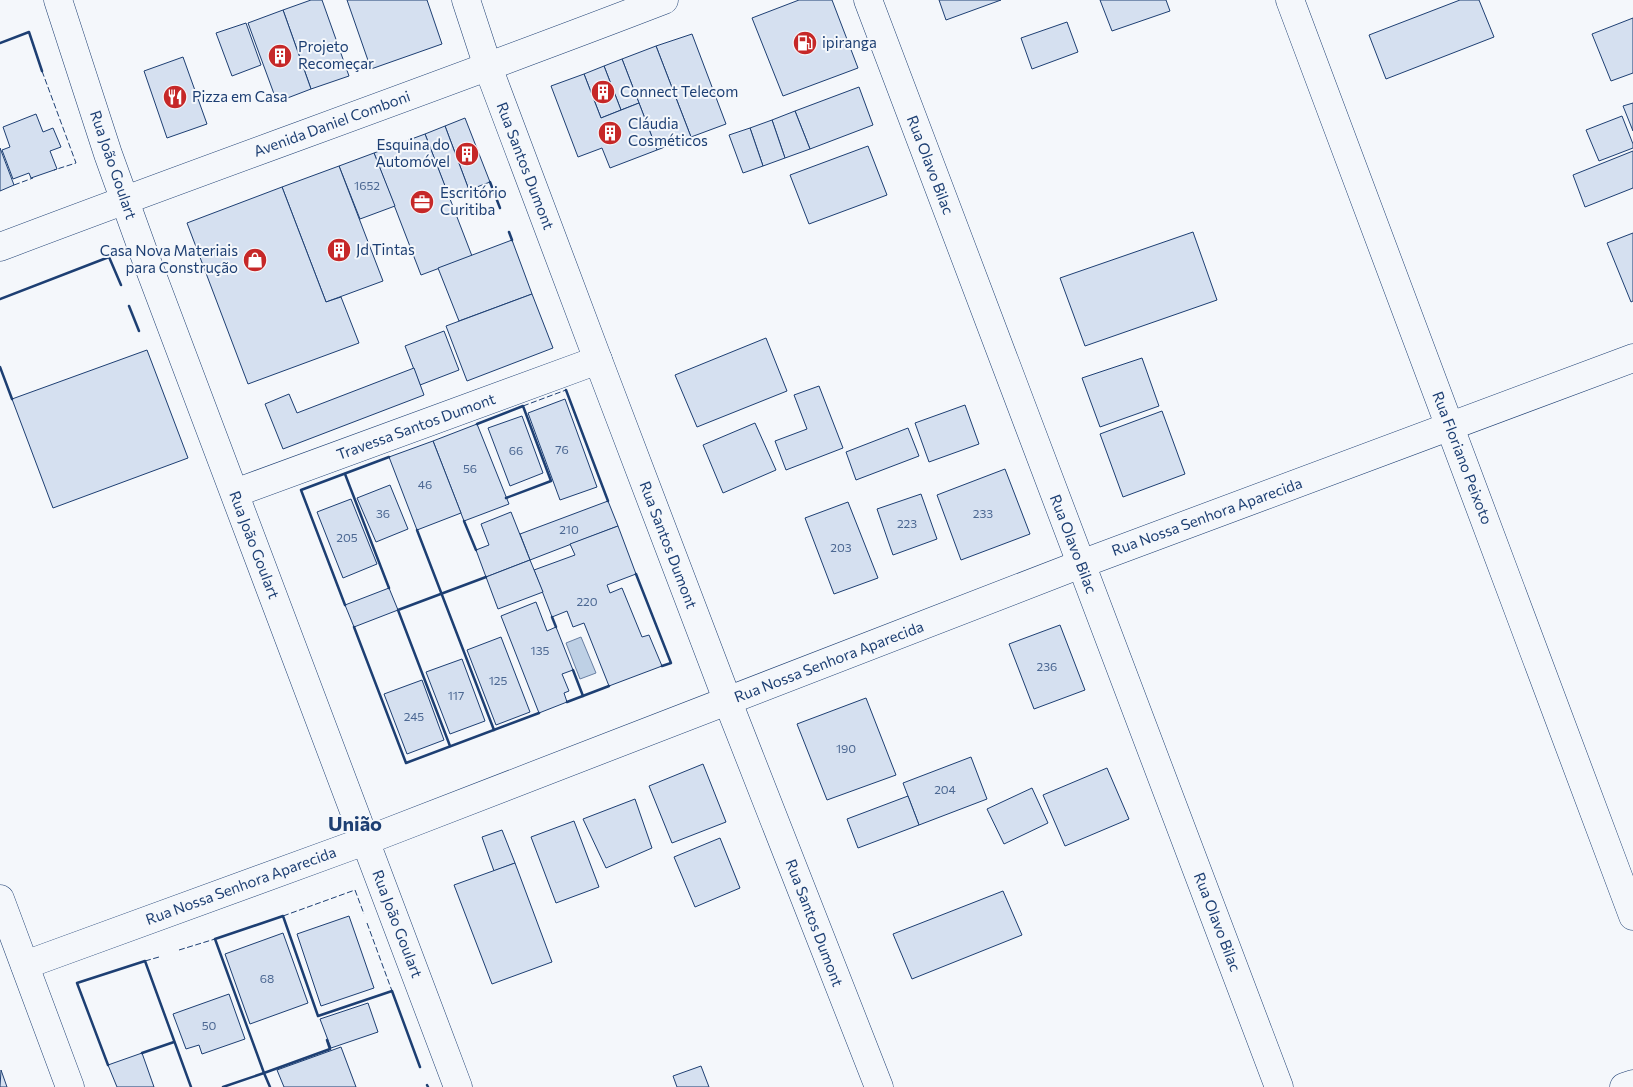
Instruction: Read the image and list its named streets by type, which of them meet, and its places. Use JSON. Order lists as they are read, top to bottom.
{
  "streets": {
    "street": [
      "Avenida Daniel Comboni",
      "Rua João Goulart",
      "Rua Olavo Bilac",
      "Rua Santos Dumont",
      "Travessa Santos Dumont",
      "Rua Floriano Peixoto",
      "Rua Nossa Senhora Aparecida"
    ]
  },
  "crossings": [
    ["Avenida Daniel Comboni", "Rua João Goulart"],
    ["Avenida Daniel Comboni", "Rua Santos Dumont"],
    ["Rua João Goulart", "Travessa Santos Dumont"],
    ["Rua João Goulart", "Rua Nossa Senhora Aparecida"],
    ["Rua Olavo Bilac", "Rua Nossa Senhora Aparecida"],
    ["Rua Santos Dumont", "Travessa Santos Dumont"],
    ["Rua Santos Dumont", "Rua Nossa Senhora Aparecida"],
    ["Rua Floriano Peixoto", "Rua Nossa Senhora Aparecida"]
  ],
  "districts": ["União"],
  "places": {
    "fuel station": ["ipiranga"],
    "building": [
      "Projeto Recomeçar",
      "Connect Telecom",
      "Cláudia Cosméticos",
      "Esquina do Automóvel",
      "Jd Tintas"
    ],
    "restaurant": ["Pizza em Casa"],
    "office": ["Escritório Curitiba"],
    "shop": ["Casa Nova Materiais para Construção"]
  },
  "house_numbers": [
    "1652",
    "76",
    "66",
    "56",
    "46",
    "36",
    "233",
    "223",
    "210",
    "205",
    "203",
    "220",
    "135",
    "236",
    "125",
    "117",
    "245",
    "190",
    "204",
    "68",
    "50"
  ]
}
